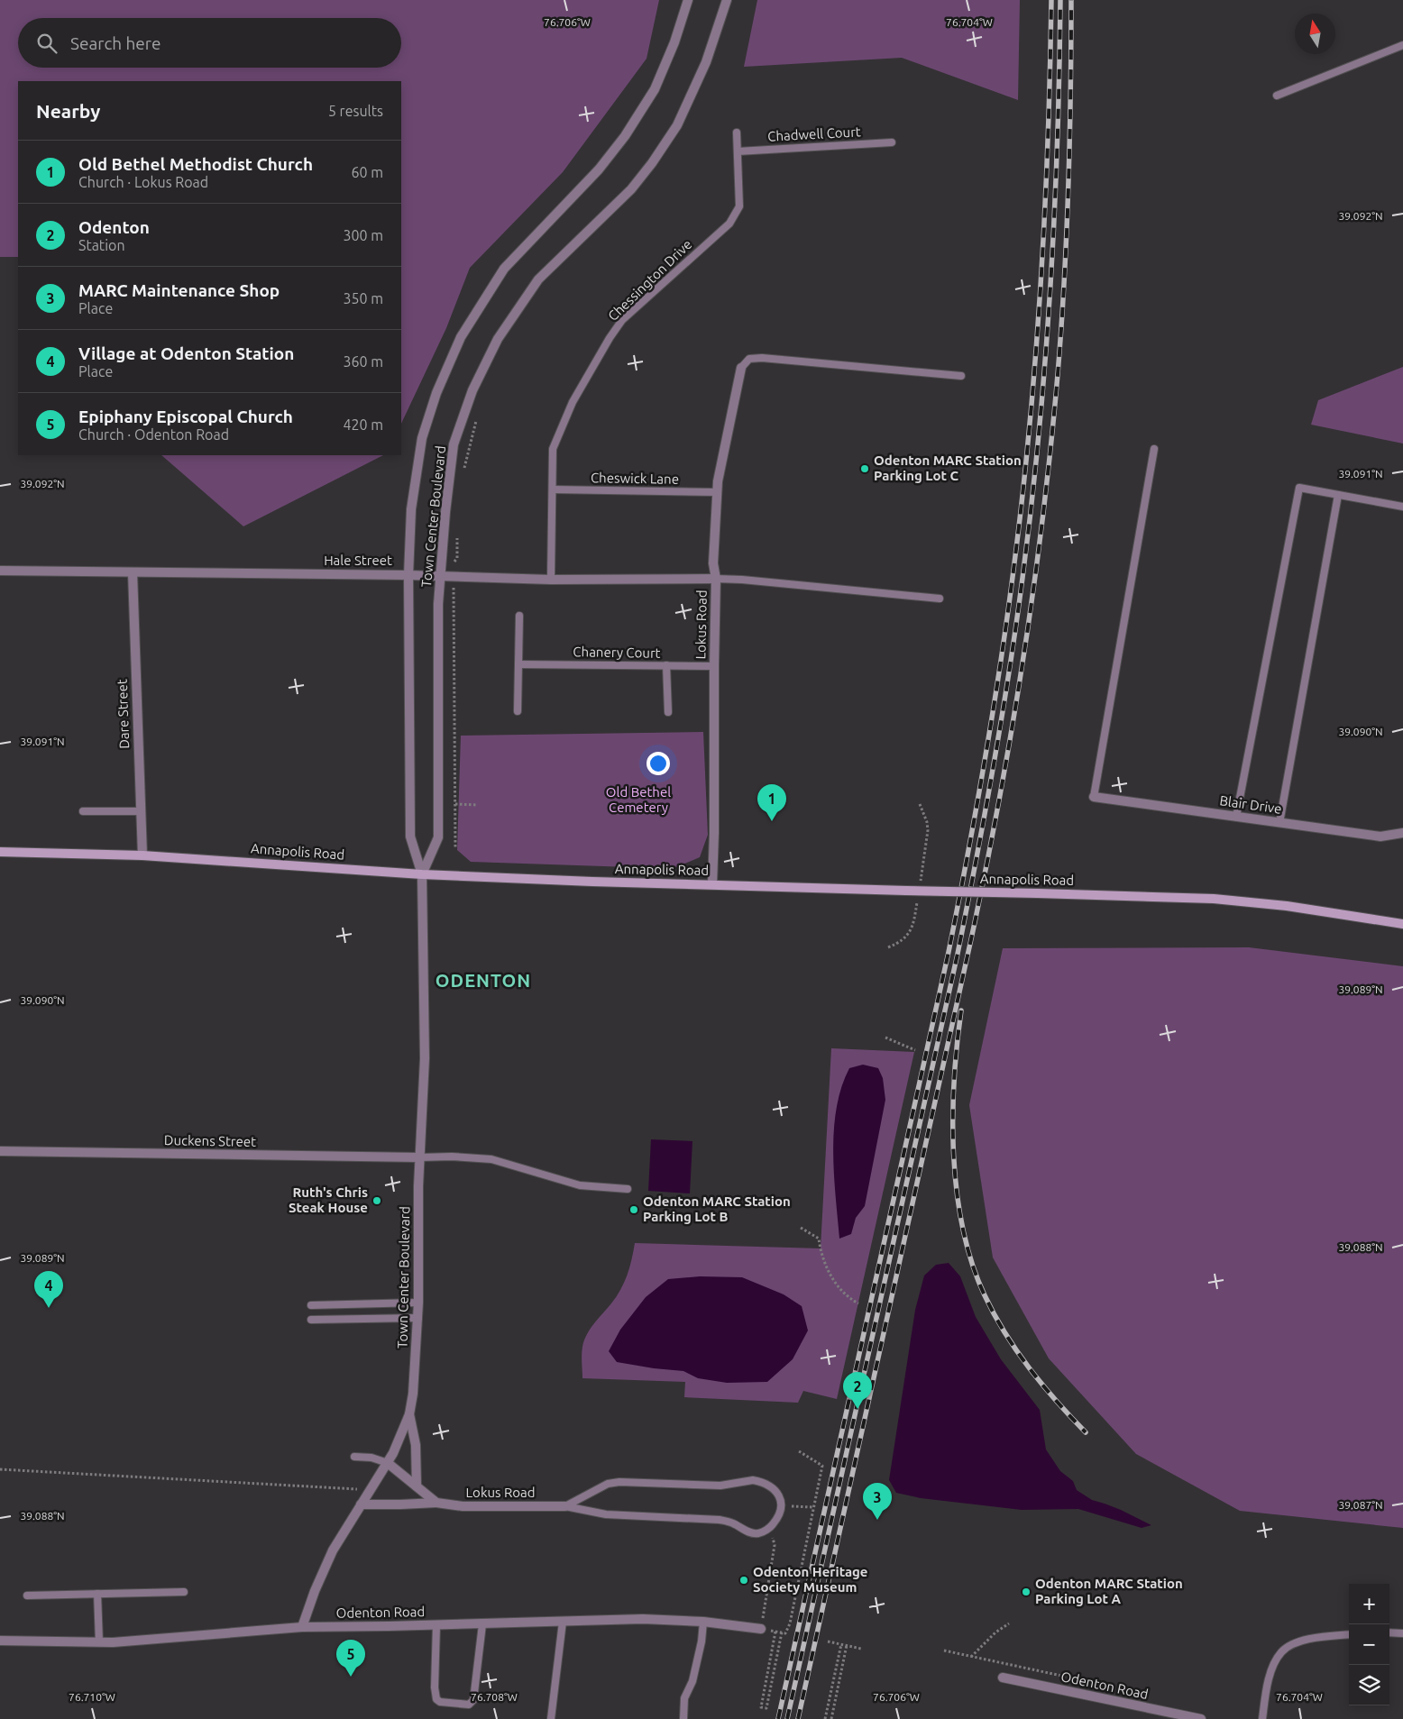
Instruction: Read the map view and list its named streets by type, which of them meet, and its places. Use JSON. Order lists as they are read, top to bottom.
{
  "streets": {
    "main road": ["Annapolis Road"],
    "street": [
      "Town Center Boulevard",
      "Hale Street",
      "Lokus Road",
      "Dare Street",
      "Blair Drive",
      "Duckens Street",
      "Odenton Road"
    ],
    "lane": [
      "Chadwell Court",
      "Chessington Drive",
      "Cheswick Lane",
      "Chanery Court"
    ]
  },
  "crossings": [
    ["Chadwell Court", "Chessington Drive"],
    ["Chessington Drive", "Cheswick Lane"],
    ["Chessington Drive", "Hale Street"],
    ["Cheswick Lane", "Lokus Road"],
    ["Town Center Boulevard", "Hale Street"],
    ["Town Center Boulevard", "Lokus Road"],
    ["Town Center Boulevard", "Annapolis Road"],
    ["Town Center Boulevard", "Duckens Street"],
    ["Town Center Boulevard", "Odenton Road"],
    ["Hale Street", "Lokus Road"],
    ["Hale Street", "Dare Street"],
    ["Lokus Road", "Chanery Court"],
    ["Lokus Road", "Annapolis Road"],
    ["Dare Street", "Annapolis Road"]
  ],
  "districts": ["ODENTON"],
  "parks": ["Old Bethel Cemetery"],
  "places": [
    "Odenton MARC Station Parking Lot C",
    "Ruth's Chris Steak House",
    "Odenton MARC Station Parking Lot B",
    "Odenton Heritage Society Museum",
    "Odenton MARC Station Parking Lot A"
  ],
  "north": "top",
  "page": {
    "search": "Search here",
    "heading": ["Nearby", "5 results"],
    "list": [
      {
        "mark": "1",
        "name": "Old Bethel Methodist Church",
        "note": "Church · Lokus Road",
        "value": "60 m"
      },
      {
        "mark": "2",
        "name": "Odenton",
        "note": "Station",
        "value": "300 m"
      },
      {
        "mark": "3",
        "name": "MARC Maintenance Shop",
        "note": "Place",
        "value": "350 m"
      },
      {
        "mark": "4",
        "name": "Village at Odenton Station",
        "note": "Place",
        "value": "360 m"
      },
      {
        "mark": "5",
        "name": "Epiphany Episcopal Church",
        "note": "Church · Odenton Road",
        "value": "420 m"
      }
    ],
    "pins": [
      "1",
      "4",
      "2",
      "3",
      "5"
    ],
    "map_buttons": ["+", "−"]
  },
  "coordinates": [
    "76.706°W",
    "76.704°W",
    "39.092°N",
    "39.091°N",
    "39.090°N",
    "39.089°N",
    "39.088°N",
    "39.087°N",
    "76.710°W",
    "76.708°W"
  ]
}
